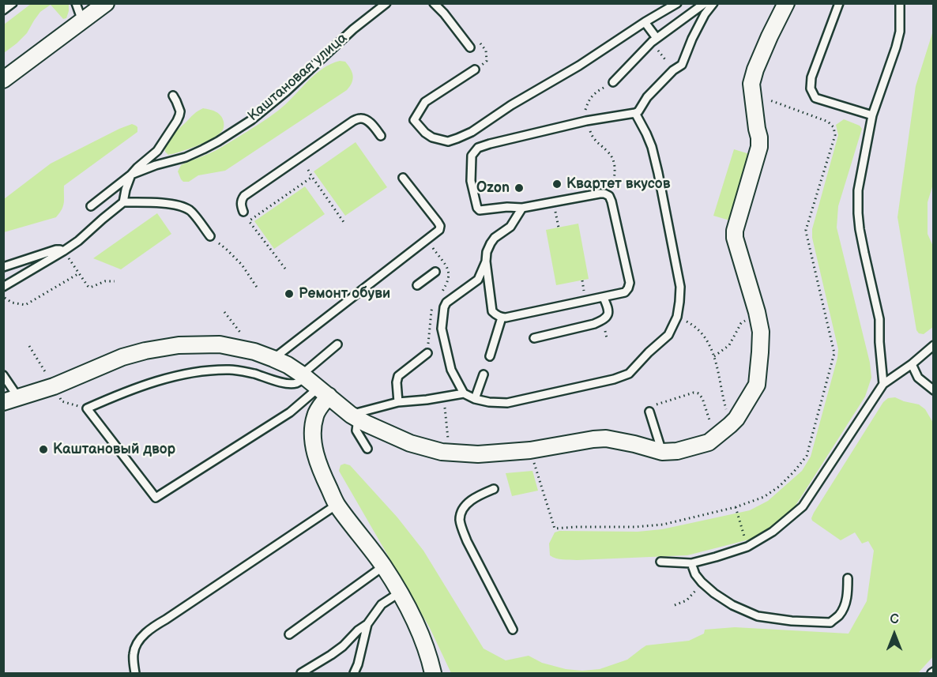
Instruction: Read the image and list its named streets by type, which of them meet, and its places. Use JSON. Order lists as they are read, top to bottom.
{
  "streets": {
    "lane": ["Каштановая улица"]
  },
  "places": [
    "Квартет вкусов",
    "Ozon",
    "Ремонт обуви",
    "Каштановый двор"
  ],
  "north": "top"
}
